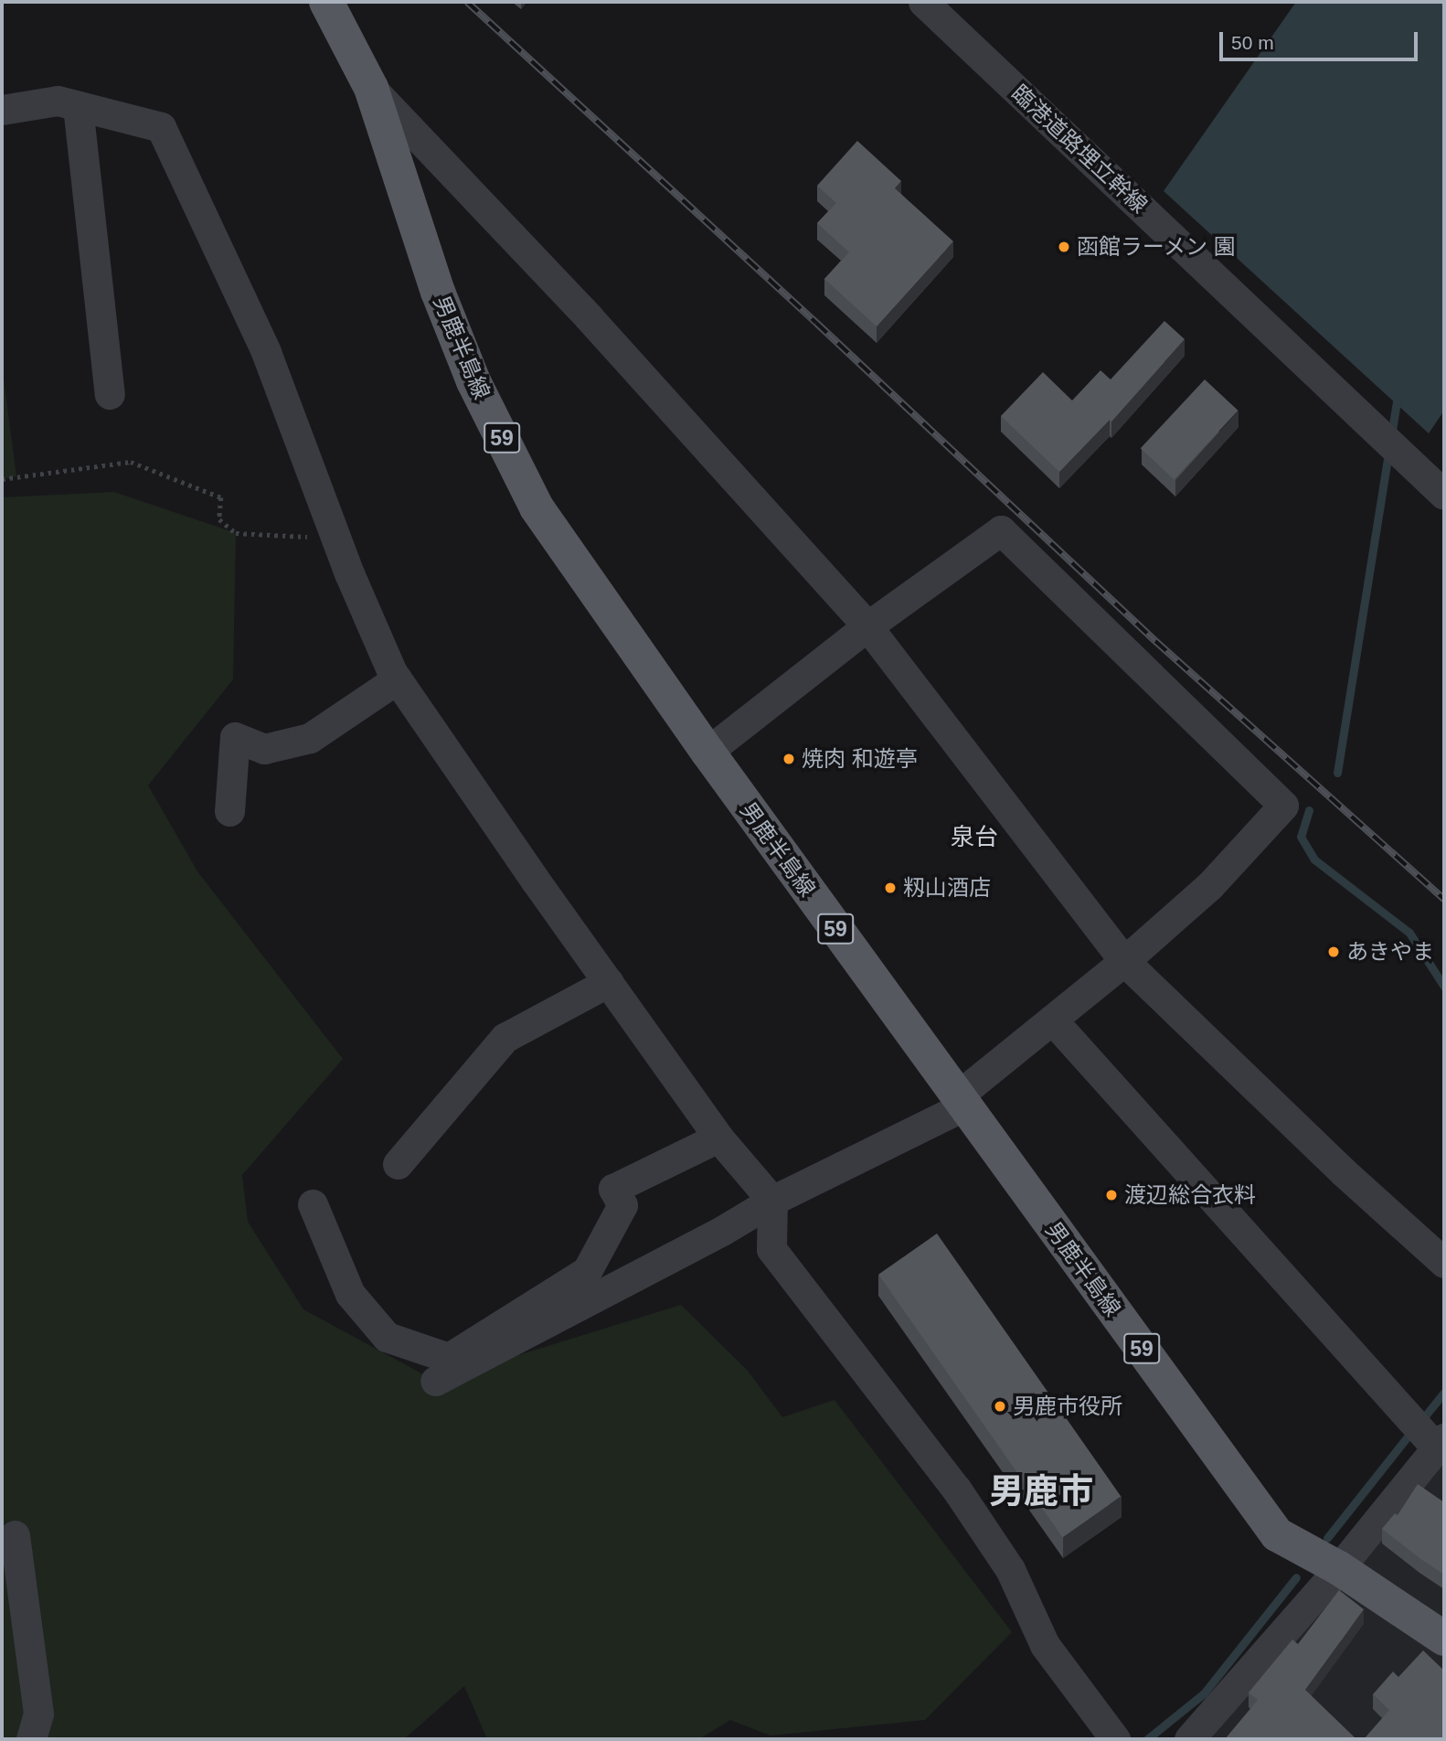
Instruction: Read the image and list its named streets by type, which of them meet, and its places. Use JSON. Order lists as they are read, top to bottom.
{
  "streets": {
    "main road": ["男鹿半島線", "59"],
    "street": ["臨港道路埋立幹線"]
  },
  "districts": ["泉台", "男鹿市"],
  "places": [
    "函館ラーメン 園",
    "焼肉 和遊亭",
    "籾山酒店",
    "あきやま",
    "渡辺総合衣料",
    "男鹿市役所"
  ],
  "scale_bar": "50 m"
}
